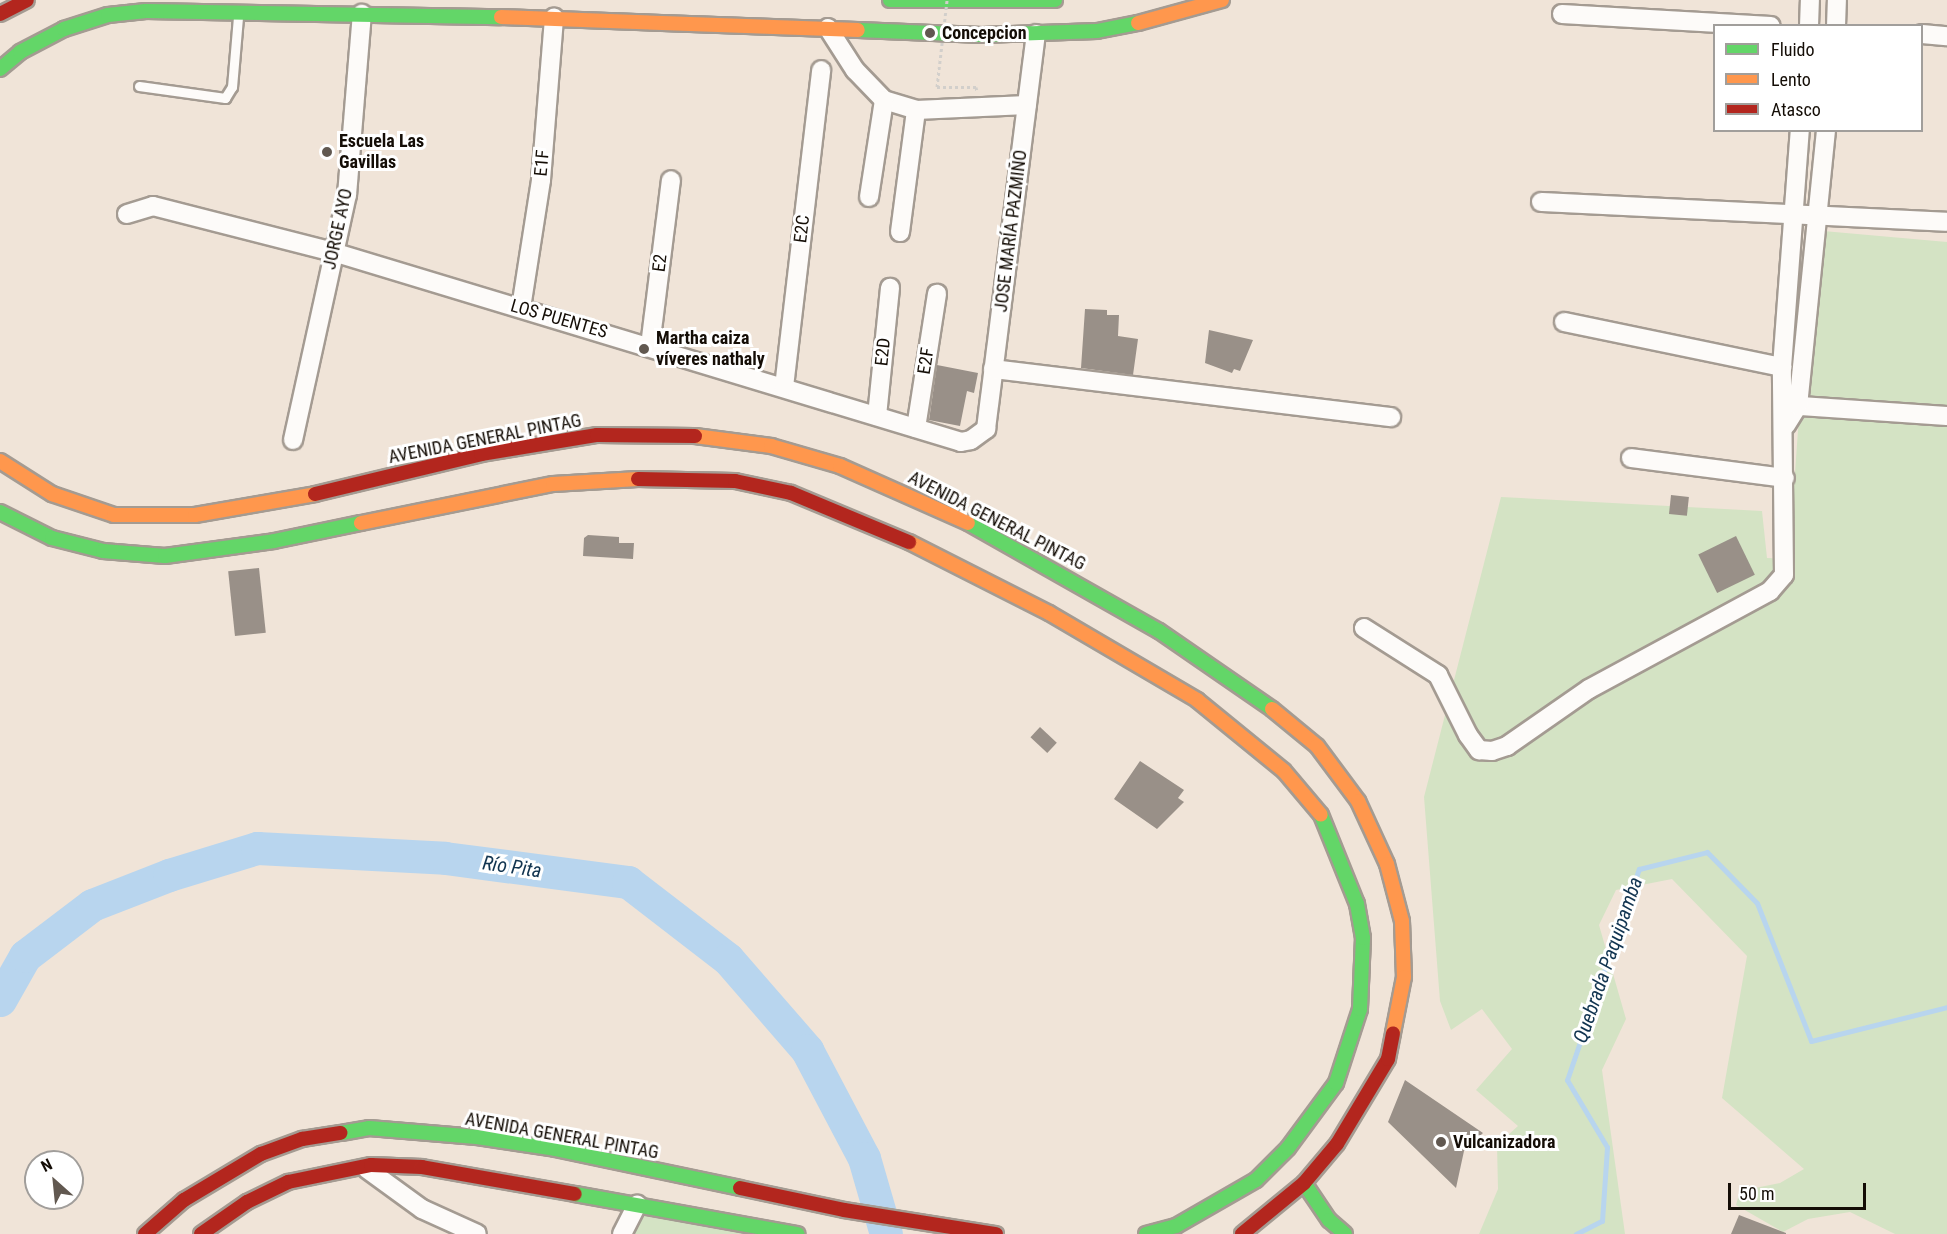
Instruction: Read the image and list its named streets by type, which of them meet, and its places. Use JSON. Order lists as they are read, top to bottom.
{
  "streets": {
    "main road": ["AVENIDA GENERAL PINTAG"],
    "street": [
      "E1F",
      "JORGE AYO",
      "E2C",
      "JOSE MARÍA PAZMIÑO",
      "E2",
      "LOS PUENTES",
      "E2D",
      "E2F"
    ]
  },
  "crossings": [
    ["E1F", "LOS PUENTES"],
    ["JORGE AYO", "LOS PUENTES"],
    ["E2C", "LOS PUENTES"],
    ["JOSE MARÍA PAZMIÑO", "LOS PUENTES"],
    ["E2", "LOS PUENTES"],
    ["LOS PUENTES", "E2D"],
    ["LOS PUENTES", "E2F"]
  ],
  "water": ["Río Pita", "Quebrada Paquipamba"],
  "places": [
    "Concepcion",
    "Escuela Las Gavillas",
    "Martha caiza víveres nathaly",
    "Vulcanizadora"
  ],
  "legend": ["Fluido", "Lento", "Atasco"],
  "scale_bar": "50 m",
  "north": "top left"
}
